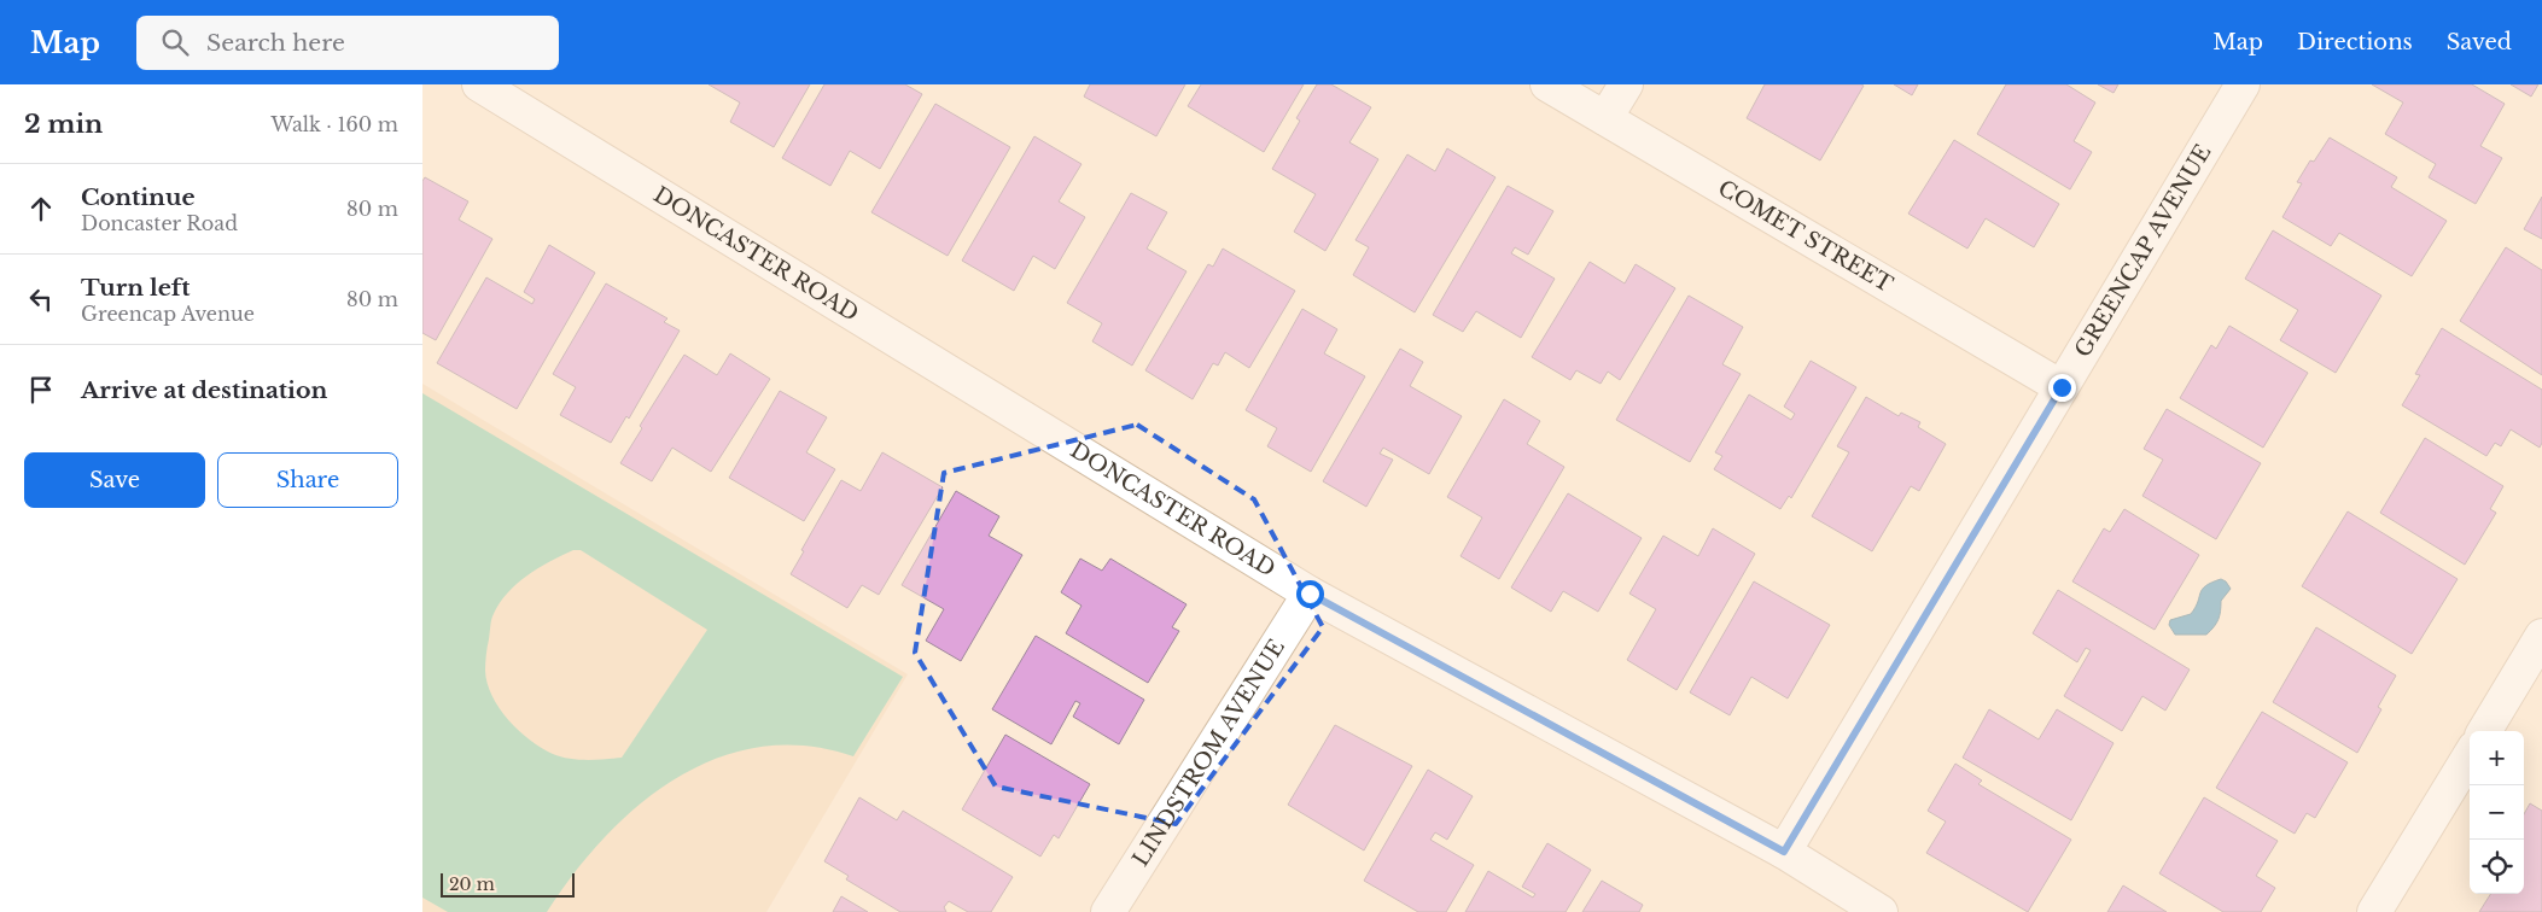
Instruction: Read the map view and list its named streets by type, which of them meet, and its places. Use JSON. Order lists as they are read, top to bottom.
{
  "streets": {
    "street": [
      "COMET STREET",
      "GREENCAP AVENUE",
      "DONCASTER ROAD",
      "LINDSTROM AVENUE"
    ]
  },
  "crossings": [
    ["COMET STREET", "GREENCAP AVENUE"],
    ["GREENCAP AVENUE", "DONCASTER ROAD"],
    ["DONCASTER ROAD", "LINDSTROM AVENUE"]
  ],
  "scale_bar": "20 m",
  "page": {
    "header": "Map",
    "search": "Search here",
    "nav": ["Map", "Directions", "Saved"],
    "heading": ["2 min", "Walk · 160 m"],
    "list": [
      ["Continue", "Doncaster Road", "80 m"],
      ["Turn left", "Greencap Avenue", "80 m"],
      "Arrive at destination"
    ],
    "buttons": ["Save", "Share"],
    "map_buttons": ["+", "−"],
    "scale": "20 m"
  }
}
